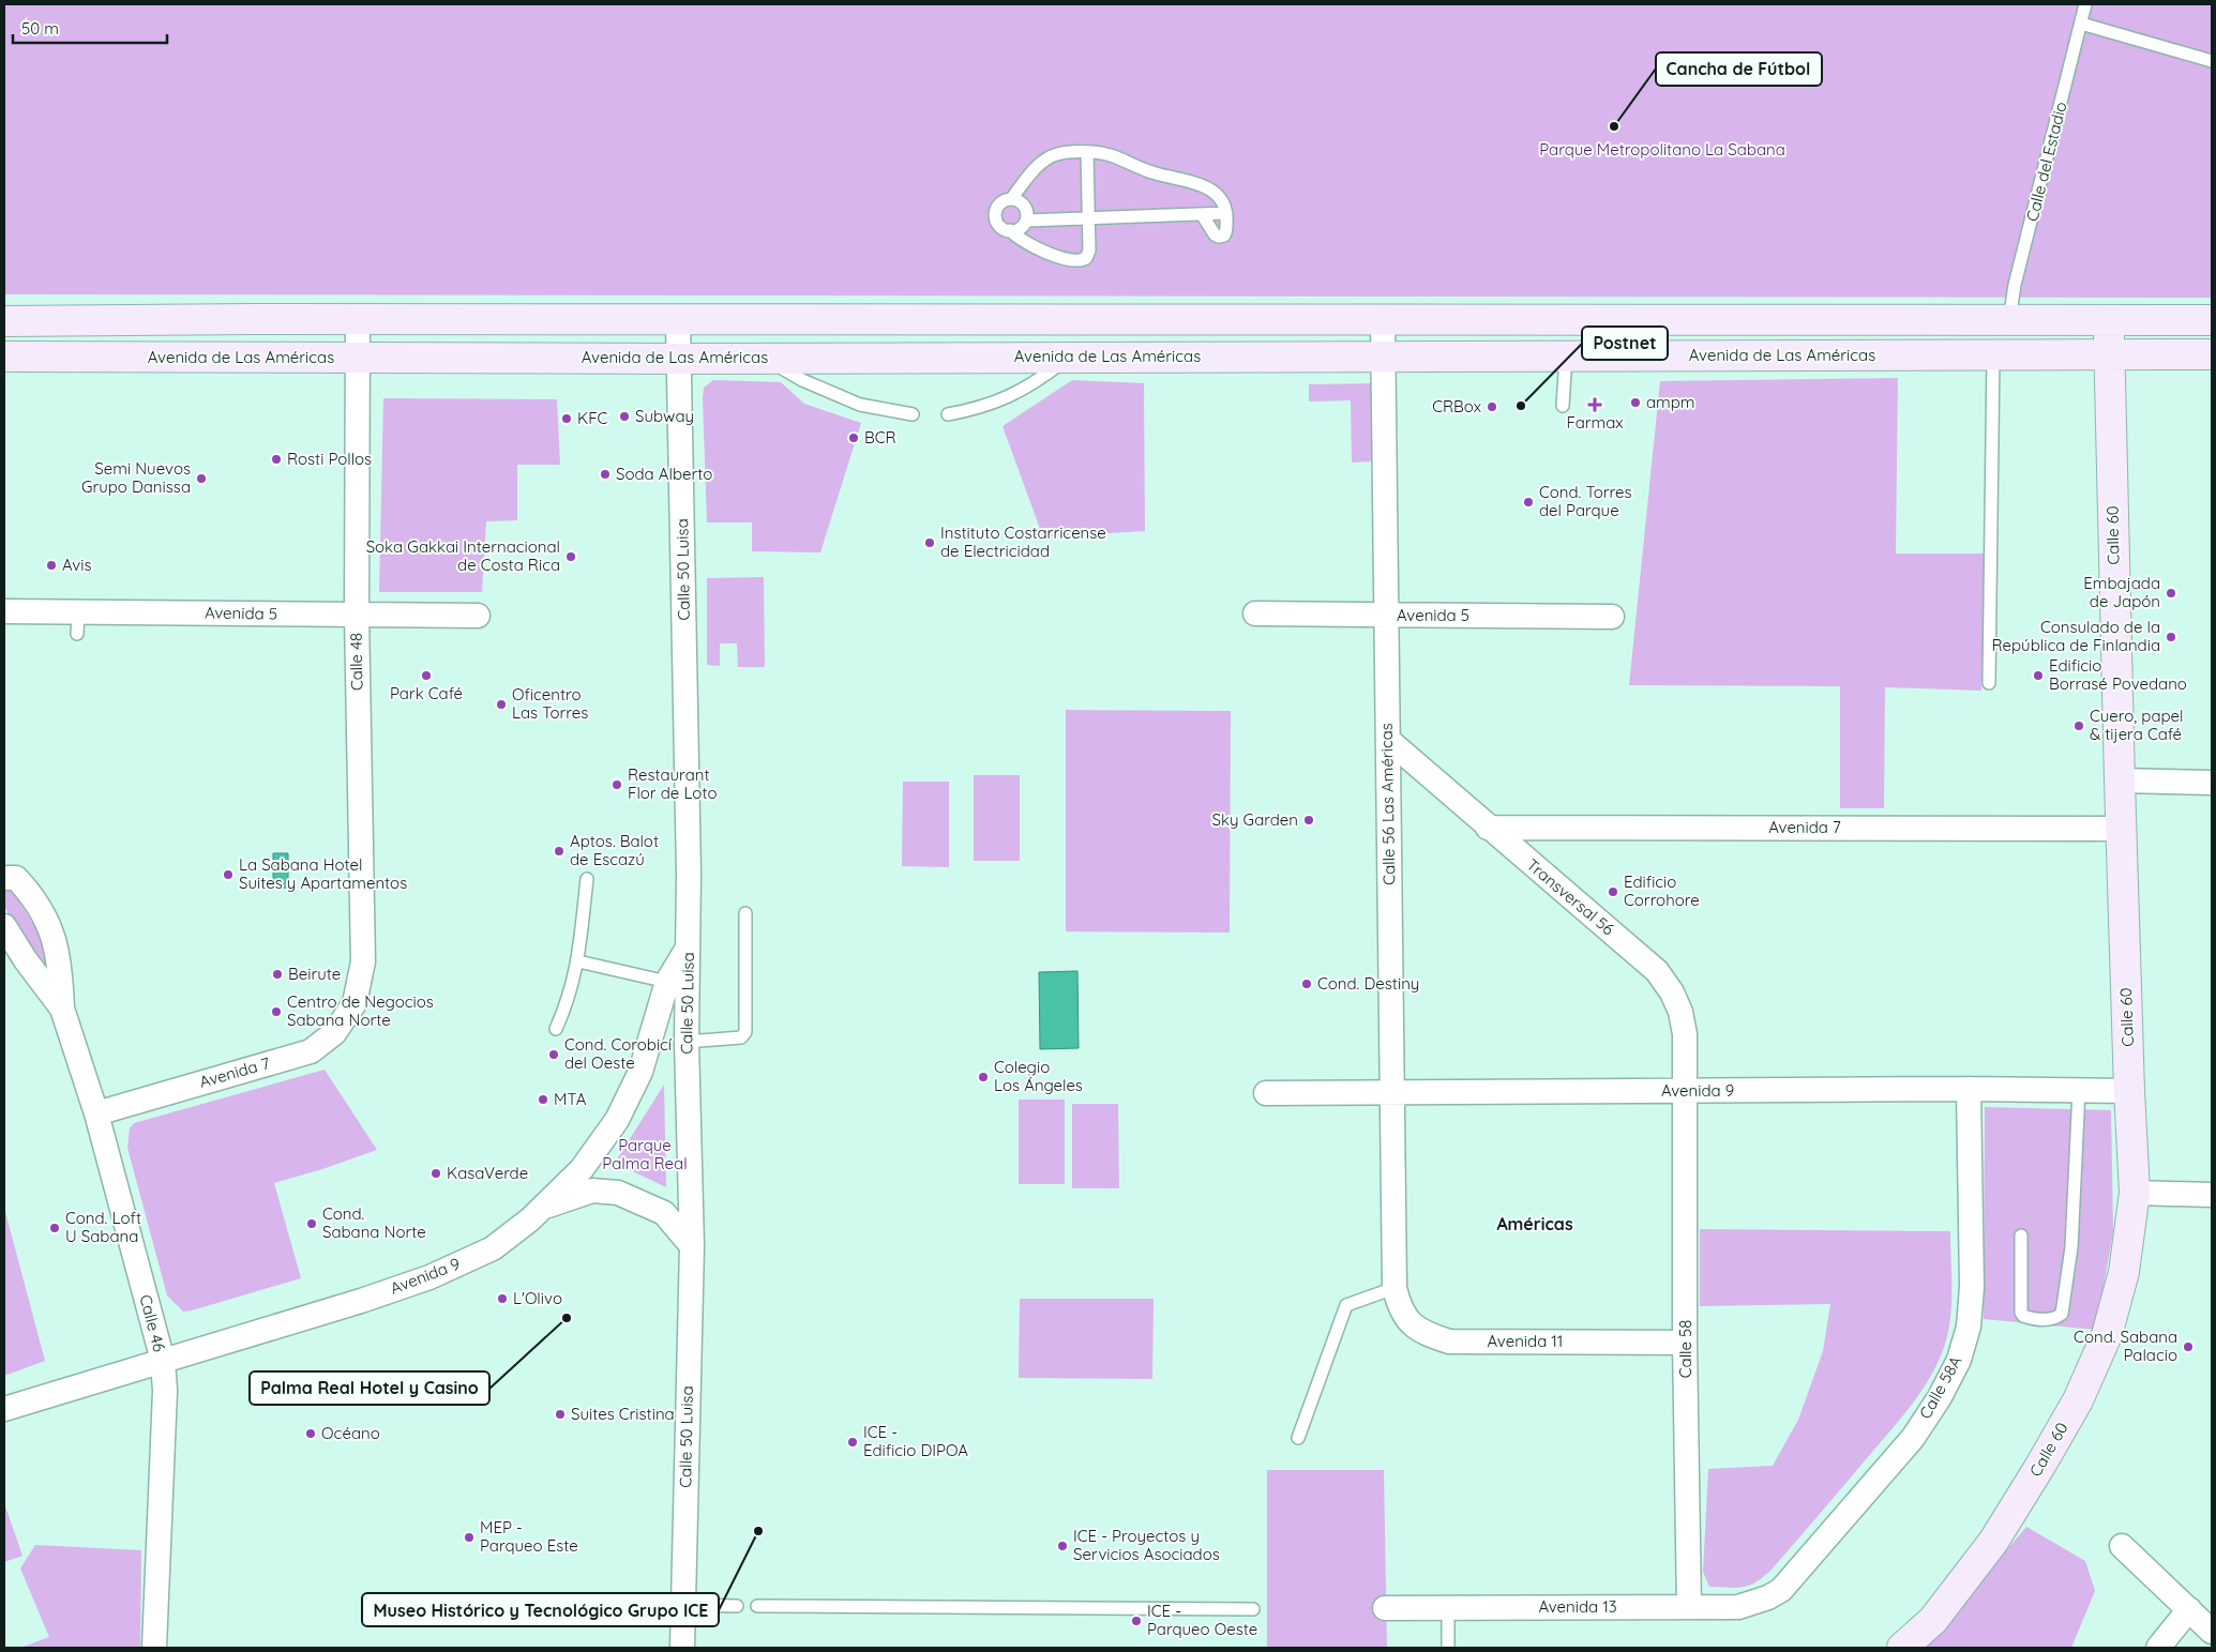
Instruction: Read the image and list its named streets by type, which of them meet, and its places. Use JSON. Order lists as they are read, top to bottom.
{
  "streets": {
    "main road": ["Avenida de Las Américas", "Calle 60"],
    "street": [
      "Calle 50 Luisa",
      "Avenida 5",
      "Calle 48",
      "Calle 56 Las Américas",
      "Avenida 7",
      "Transversal 56",
      "Avenida 9",
      "Calle 46",
      "Avenida 11",
      "Calle 58",
      "Calle 58A",
      "Avenida 13"
    ],
    "lane": ["Calle del Estadio"]
  },
  "crossings": [
    ["Avenida de Las Américas", "Calle 60"],
    ["Avenida de Las Américas", "Calle 50 Luisa"],
    ["Avenida de Las Américas", "Calle 48"],
    ["Avenida de Las Américas", "Calle 56 Las Américas"],
    ["Calle 60", "Avenida 7"],
    ["Calle 60", "Avenida 9"],
    ["Calle 50 Luisa", "Avenida 9"],
    ["Avenida 5", "Calle 48"],
    ["Avenida 5", "Calle 56 Las Américas"],
    ["Calle 48", "Avenida 7"],
    ["Calle 56 Las Américas", "Transversal 56"],
    ["Calle 56 Las Américas", "Avenida 9"],
    ["Calle 56 Las Américas", "Avenida 11"],
    ["Avenida 7", "Transversal 56"],
    ["Avenida 7", "Calle 46"],
    ["Transversal 56", "Avenida 9"],
    ["Transversal 56", "Calle 58"],
    ["Avenida 9", "Calle 46"],
    ["Avenida 9", "Calle 58"],
    ["Avenida 9", "Calle 58A"],
    ["Avenida 11", "Calle 58"],
    ["Calle 58", "Avenida 13"],
    ["Calle 58A", "Avenida 13"]
  ],
  "districts": ["Américas"],
  "parks": ["Parque Metropolitano La Sabana", "Parque Palma Real"],
  "places": {
    "other": [
      "Cancha de Fútbol",
      "ampm",
      "Postnet",
      "CRBox",
      "Subway",
      "KFC",
      "BCR",
      "Rosti Pollos",
      "Soda Alberto",
      "Semi Nuevos Grupo Danissa",
      "Cond. Torres del Parque",
      "Instituto Costarricense de Electricidad",
      "Soka Gakkai Internacional de Costa Rica",
      "Avis",
      "Embajada de Japón",
      "Consulado de la República de Finlandia",
      "Park Café",
      "Edificio Borrasé Povedano",
      "Oficentro Las Torres",
      "Cuero, papel & tijera Café",
      "Restaurant Flor de Loto",
      "Sky Garden",
      "Aptos. Balot de Escazú",
      "La Sabana Hotel Suites y Apartamentos",
      "Edificio Corrohore",
      "Beirute",
      "Cond. Destiny",
      "Centro de Negocios Sabana Norte",
      "Cond. Corobicí del Oeste",
      "Colegio Los Ángeles",
      "MTA",
      "KasaVerde",
      "Cond. Sabana Norte",
      "Cond. Loft U Sabana",
      "L'Olivo",
      "Palma Real Hotel y Casino",
      "Cond. Sabana Palacio",
      "Suites Cristina",
      "Océano",
      "ICE - Edificio DIPOA",
      "Museo Histórico y Tecnológico Grupo ICE",
      "MEP - Parqueo Este",
      "ICE - Proyectos y Servicios Asociados",
      "ICE - Parqueo Oeste"
    ],
    "health": ["Farmax"]
  },
  "scale_bar": "50 m"
}
